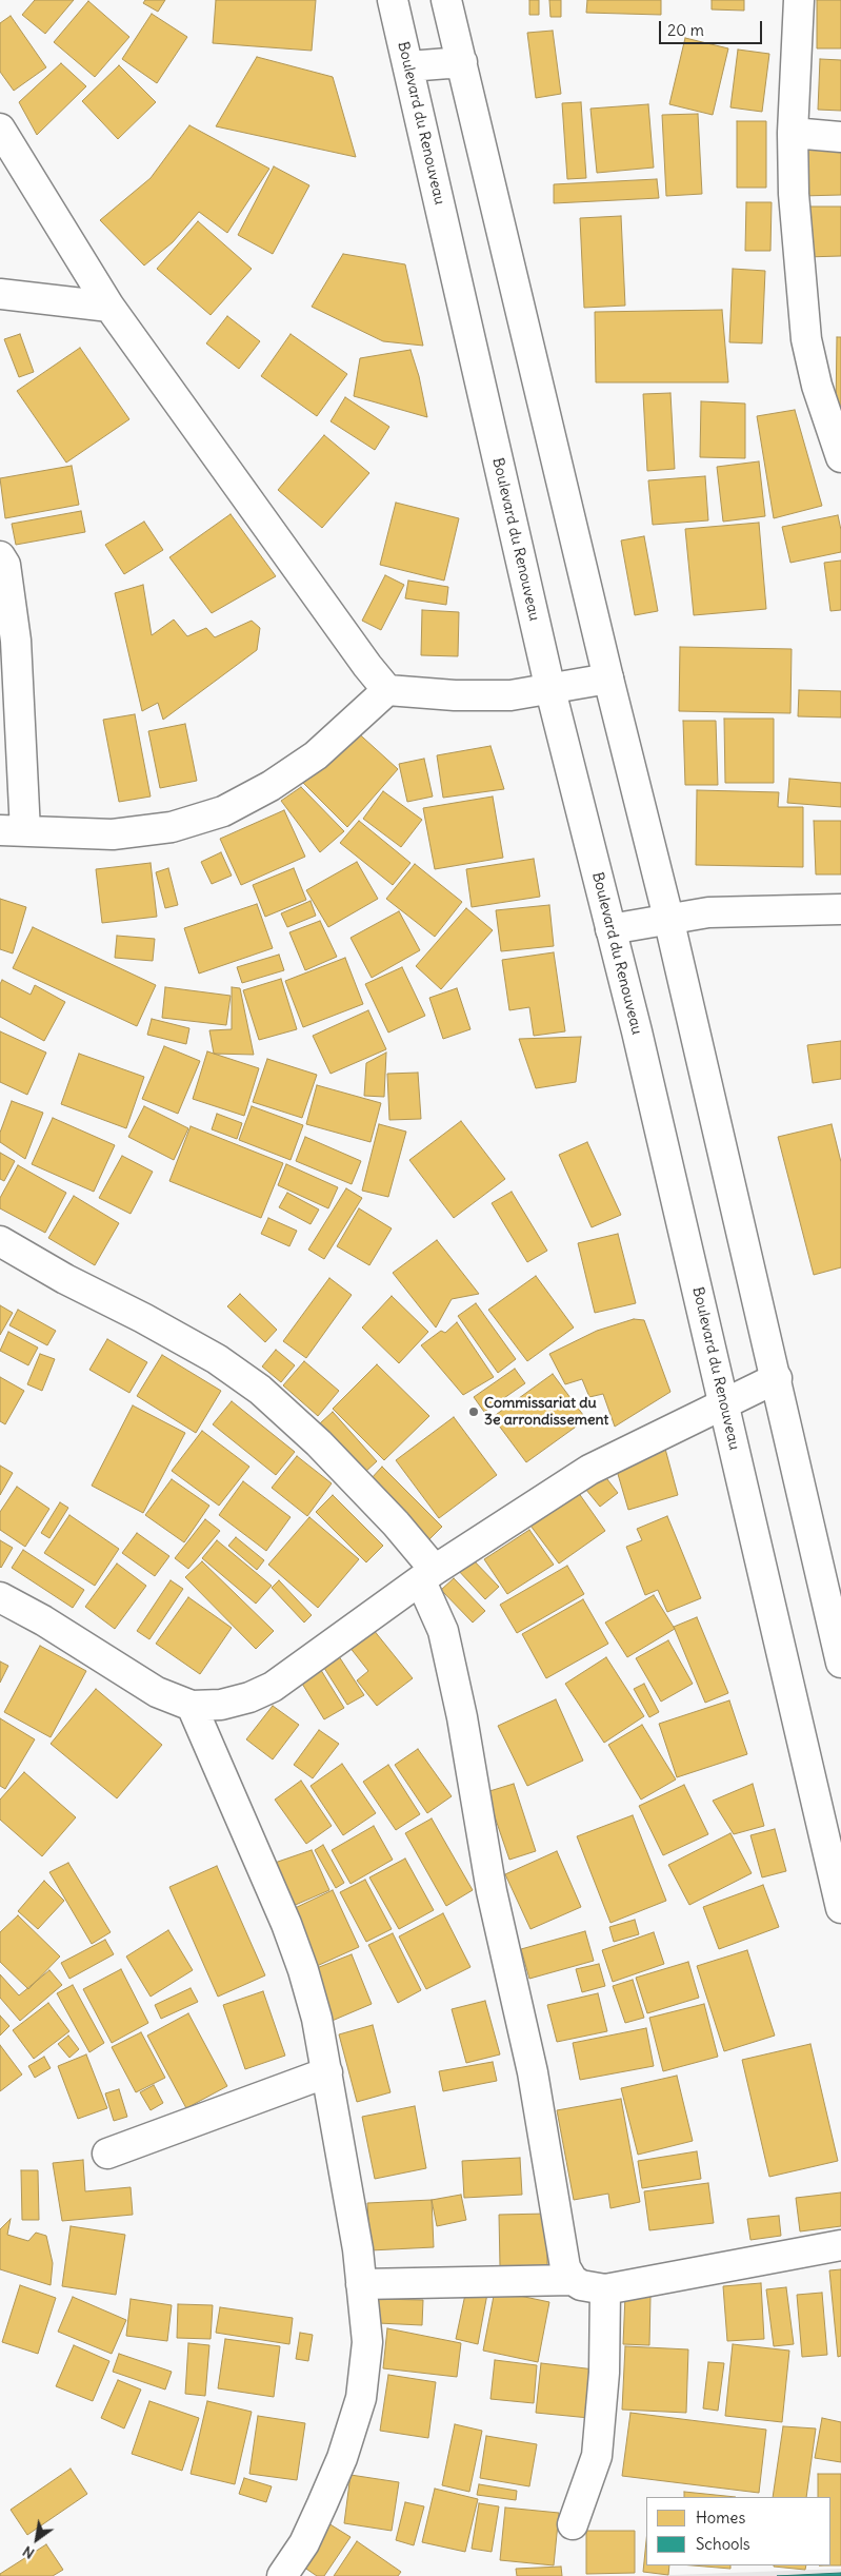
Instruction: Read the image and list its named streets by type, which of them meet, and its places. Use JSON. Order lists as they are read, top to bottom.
{
  "streets": {
    "main road": ["Boulevard du Renouveau"]
  },
  "places": ["Commissariat du 3e arrondissement"],
  "legend": ["Homes", "Schools"],
  "scale_bar": "20 m",
  "north": "bottom left"
}
